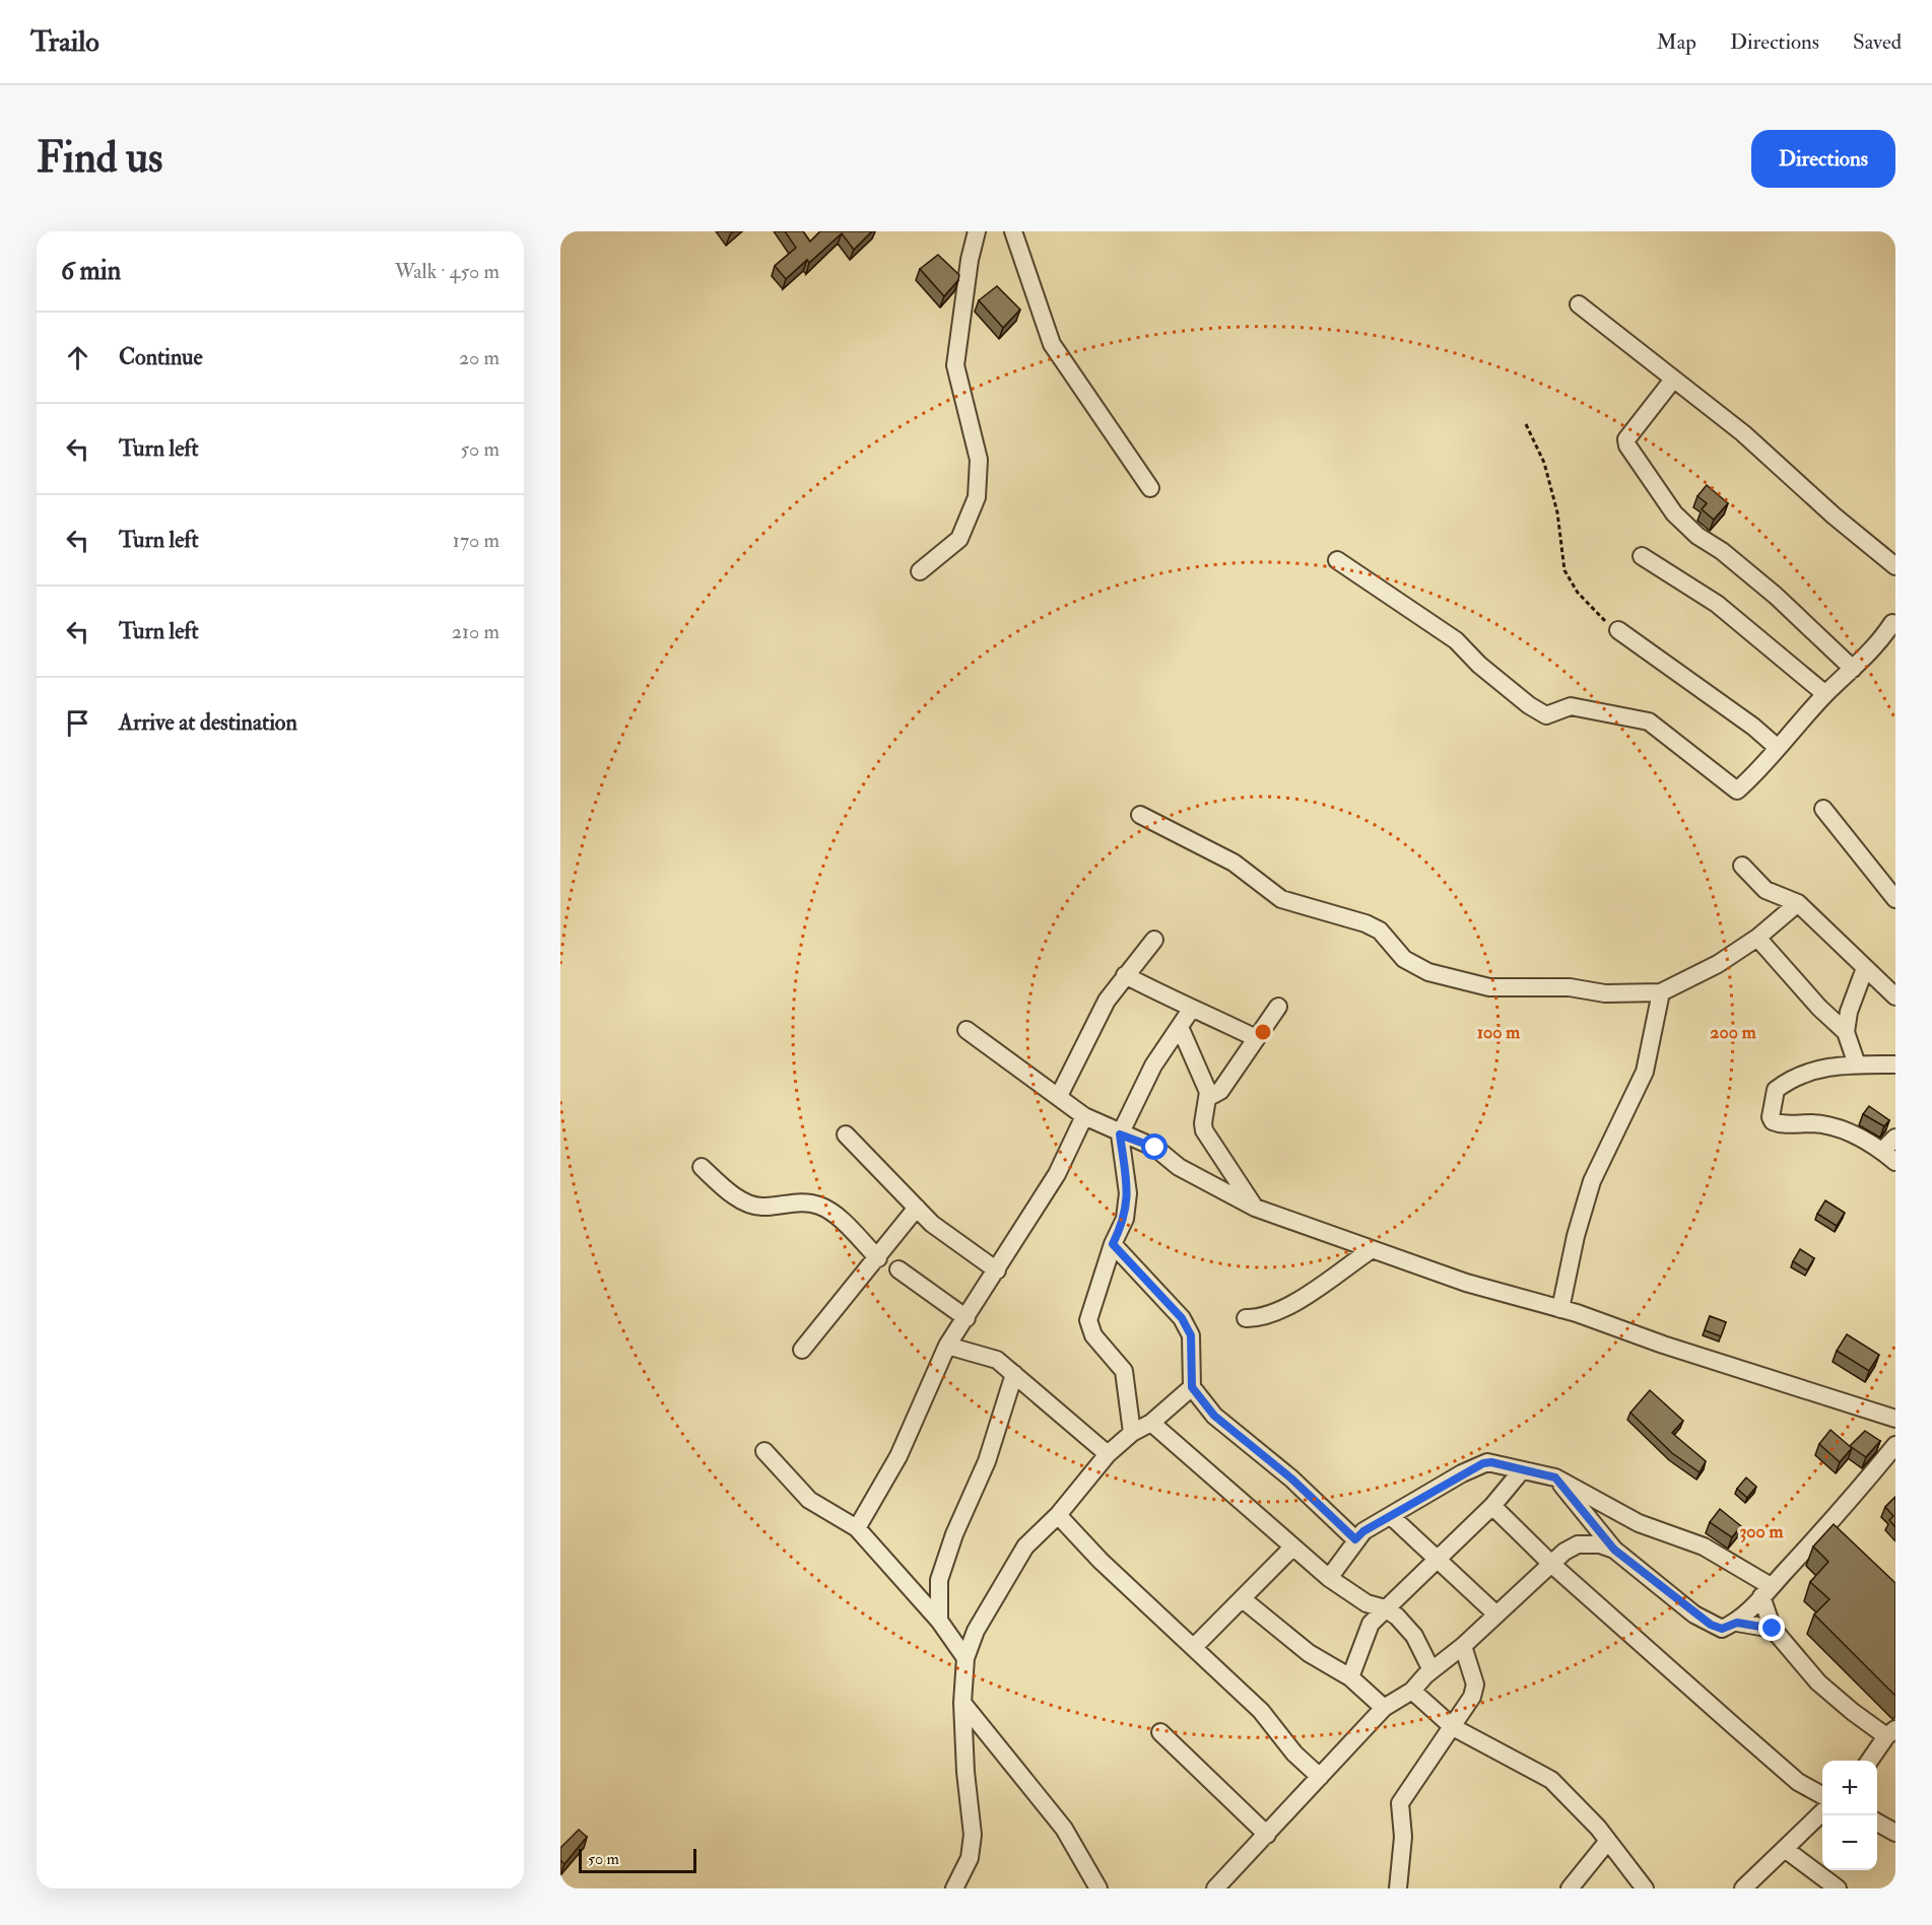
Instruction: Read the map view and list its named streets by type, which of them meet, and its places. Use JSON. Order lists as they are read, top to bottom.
{
  "scale_bar": "50 m",
  "page": {
    "header": "Trailo",
    "nav": ["Map", "Directions", "Saved"],
    "buttons": "Directions",
    "title": "Find us",
    "heading": ["6 min", "Walk · 450 m"],
    "list": [
      ["Continue", "20 m"],
      ["Turn left", "50 m"],
      ["Turn left", "170 m"],
      ["Turn left", "210 m"],
      "Arrive at destination"
    ],
    "map_buttons": ["+", "−"],
    "scale": "50 m"
  },
  "rings": ["100 m", "200 m", "300 m"]
}
